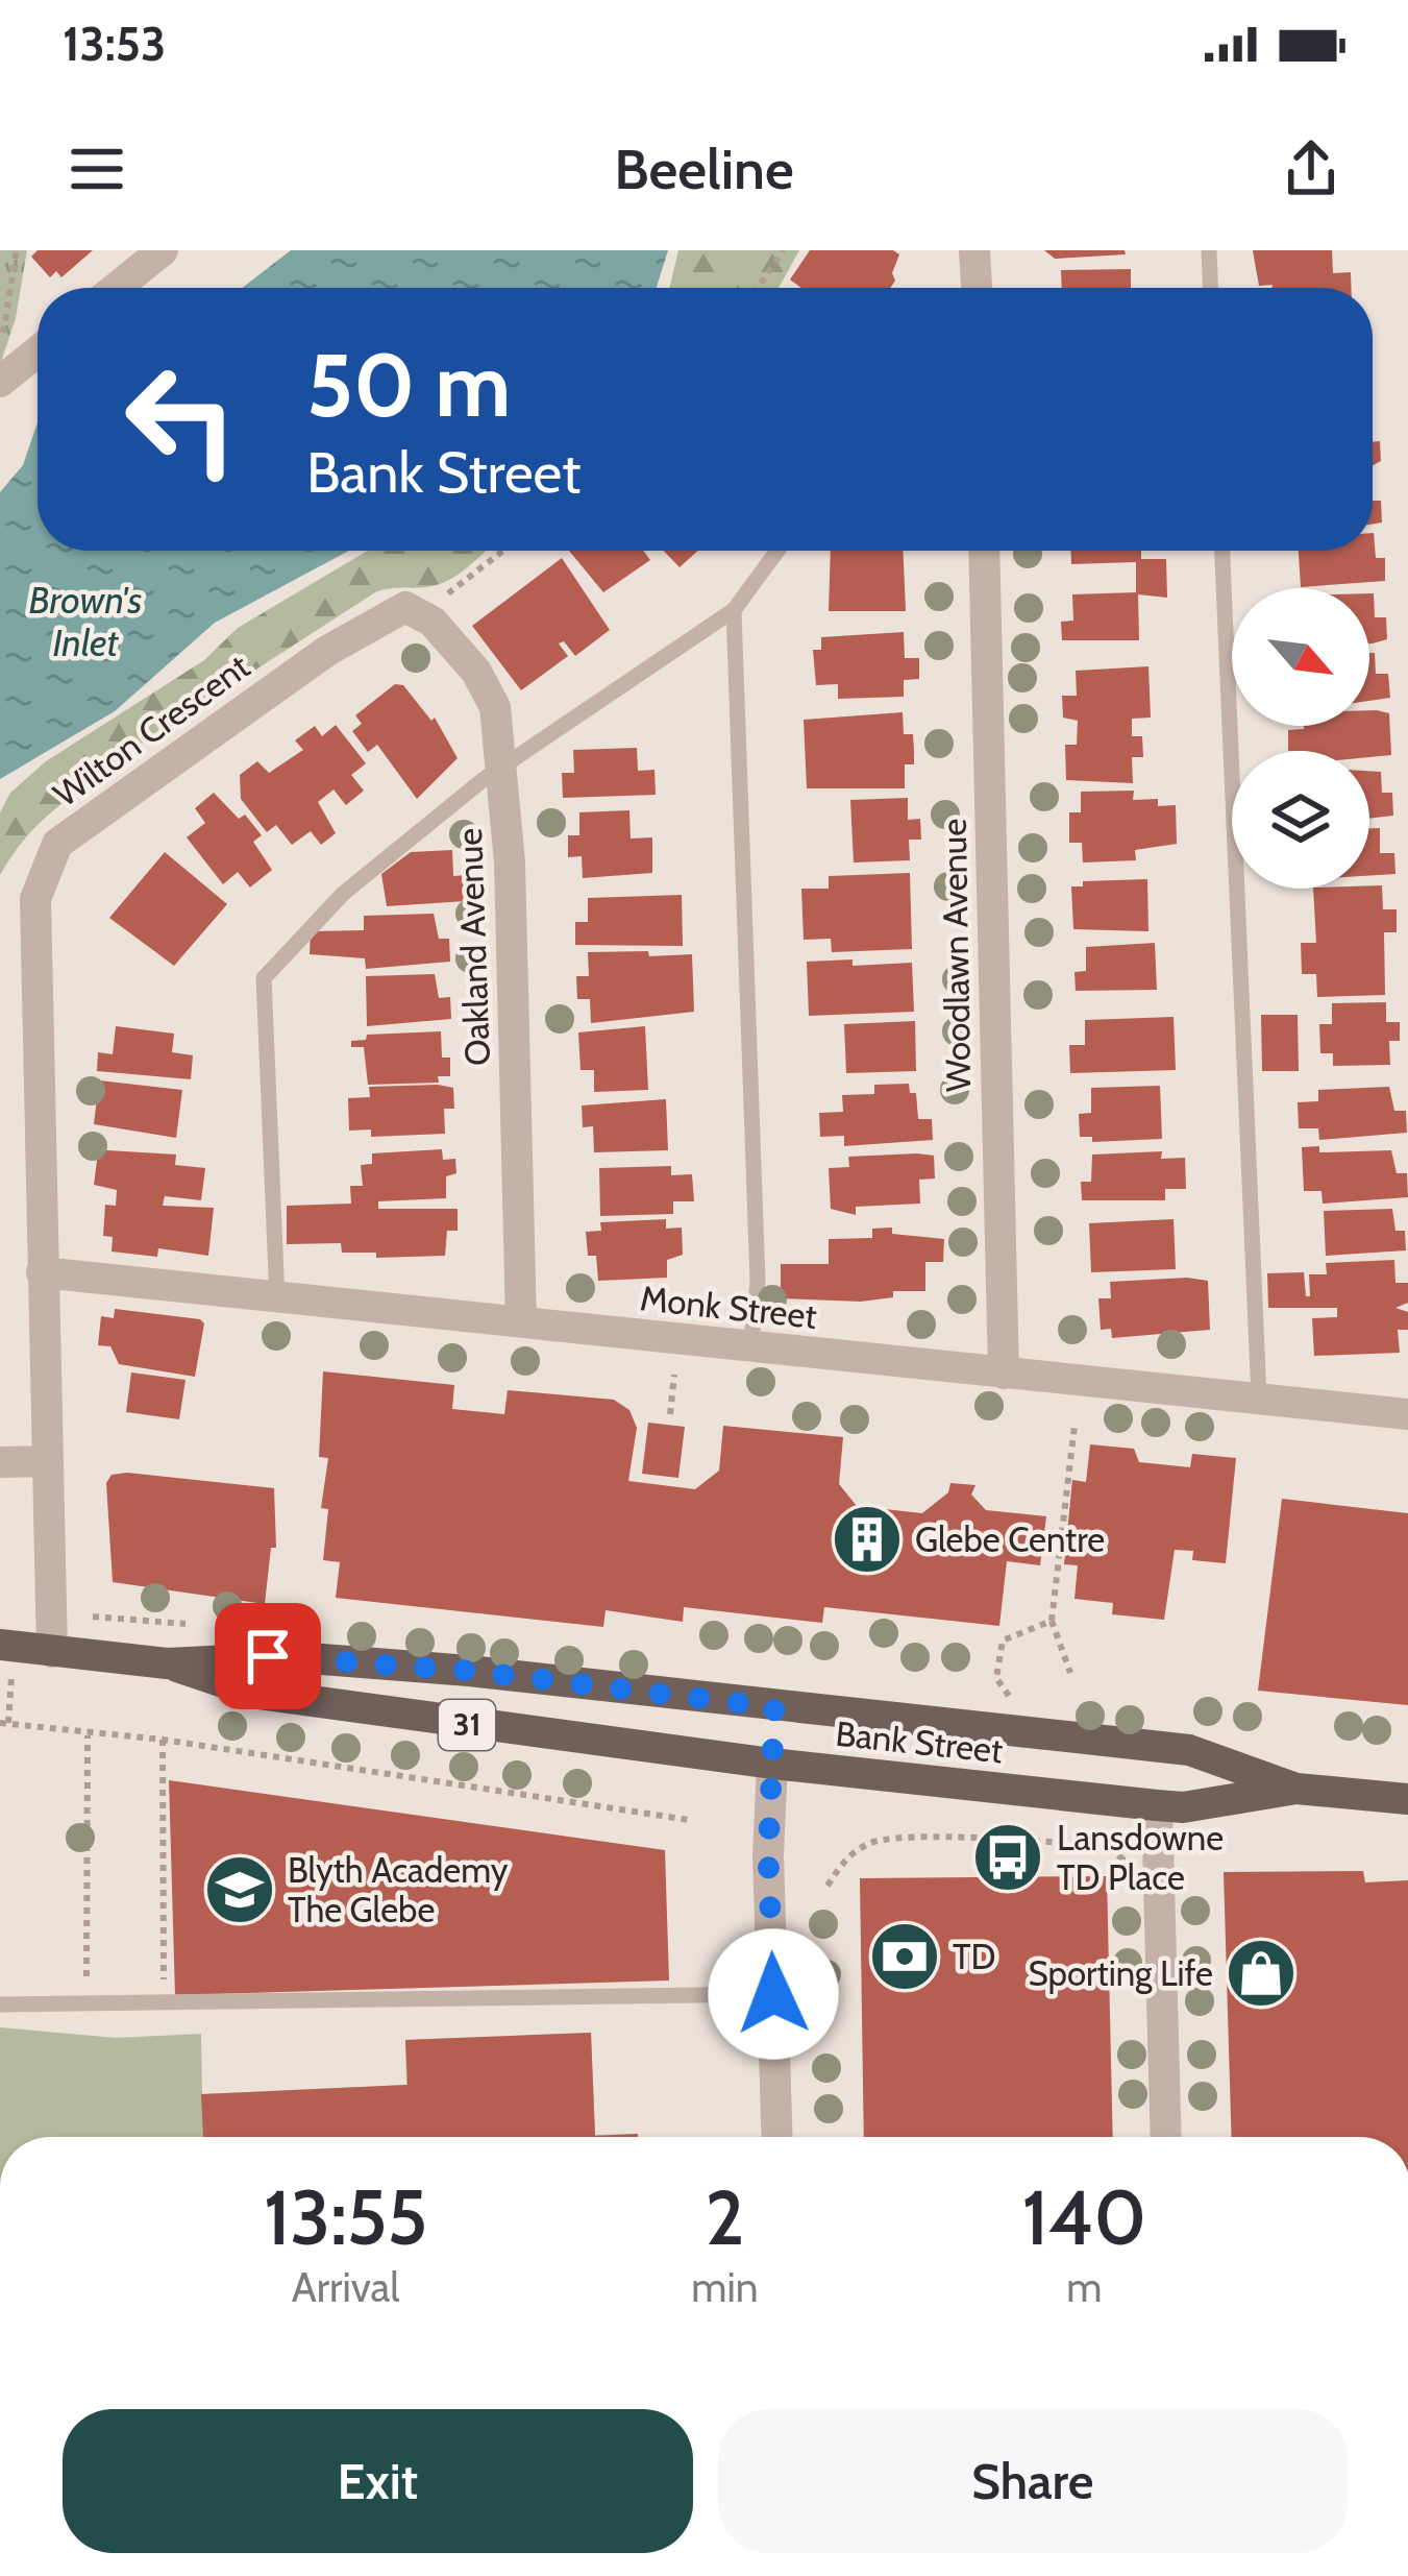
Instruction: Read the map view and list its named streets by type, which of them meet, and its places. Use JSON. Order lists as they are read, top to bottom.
{
  "streets": {
    "main road": ["31", "Bank Street"],
    "street": [
      "Wilton Crescent",
      "Oakland Avenue",
      "Woodlawn Avenue",
      "Monk Street"
    ]
  },
  "crossings": [
    ["Wilton Crescent", "Oakland Avenue"],
    ["Wilton Crescent", "Monk Street"],
    ["Wilton Crescent", "Bank Street"],
    ["Oakland Avenue", "Monk Street"],
    ["Woodlawn Avenue", "Monk Street"]
  ],
  "water": ["Brown's Inlet"],
  "places": {
    "building": ["Glebe Centre"],
    "bus stop": ["Lansdowne TD Place"],
    "school or university": ["Blyth Academy The Glebe"],
    "bank": ["TD"],
    "shop": ["Sporting Life"]
  },
  "north": "bottom right",
  "page": {
    "status": "13:53",
    "header": "Beeline",
    "turn": ["50 m", "Bank Street"],
    "eta": [
      "13:55",
      "Arrival",
      "2",
      "min",
      "140",
      "m"
    ],
    "buttons": ["Exit", "Share"]
  }
}
